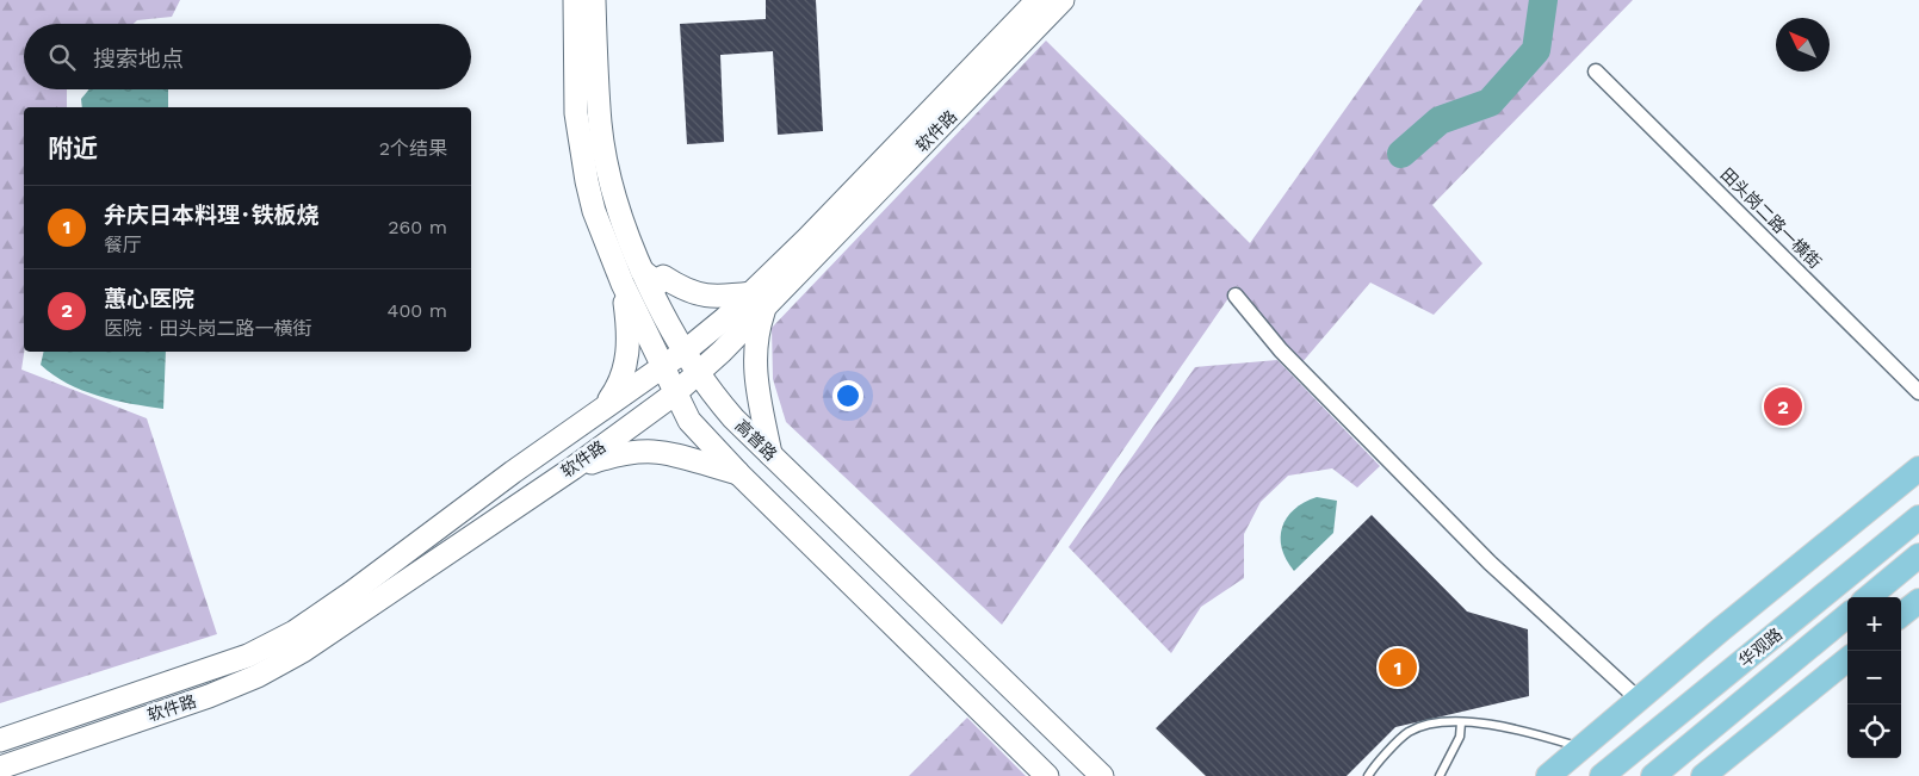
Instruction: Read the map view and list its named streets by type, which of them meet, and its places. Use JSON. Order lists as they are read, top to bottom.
{
  "streets": {
    "main road": ["华观路"],
    "street": ["软件路", "田头岗二路一横街", "高普路"]
  },
  "crossings": [
    ["软件路", "高普路"]
  ],
  "north": "top left",
  "page": {
    "search": "搜索地点",
    "heading": ["附近", "2个结果"],
    "list": [
      {
        "mark": "1",
        "name": "弁庆日本料理･铁板烧",
        "note": "餐厅",
        "value": "260 m"
      },
      {
        "mark": "2",
        "name": "蕙心医院",
        "note": "医院 · 田头岗二路一横街",
        "value": "400 m"
      }
    ],
    "pins": ["2", "1"],
    "map_buttons": ["+", "−"]
  }
}
